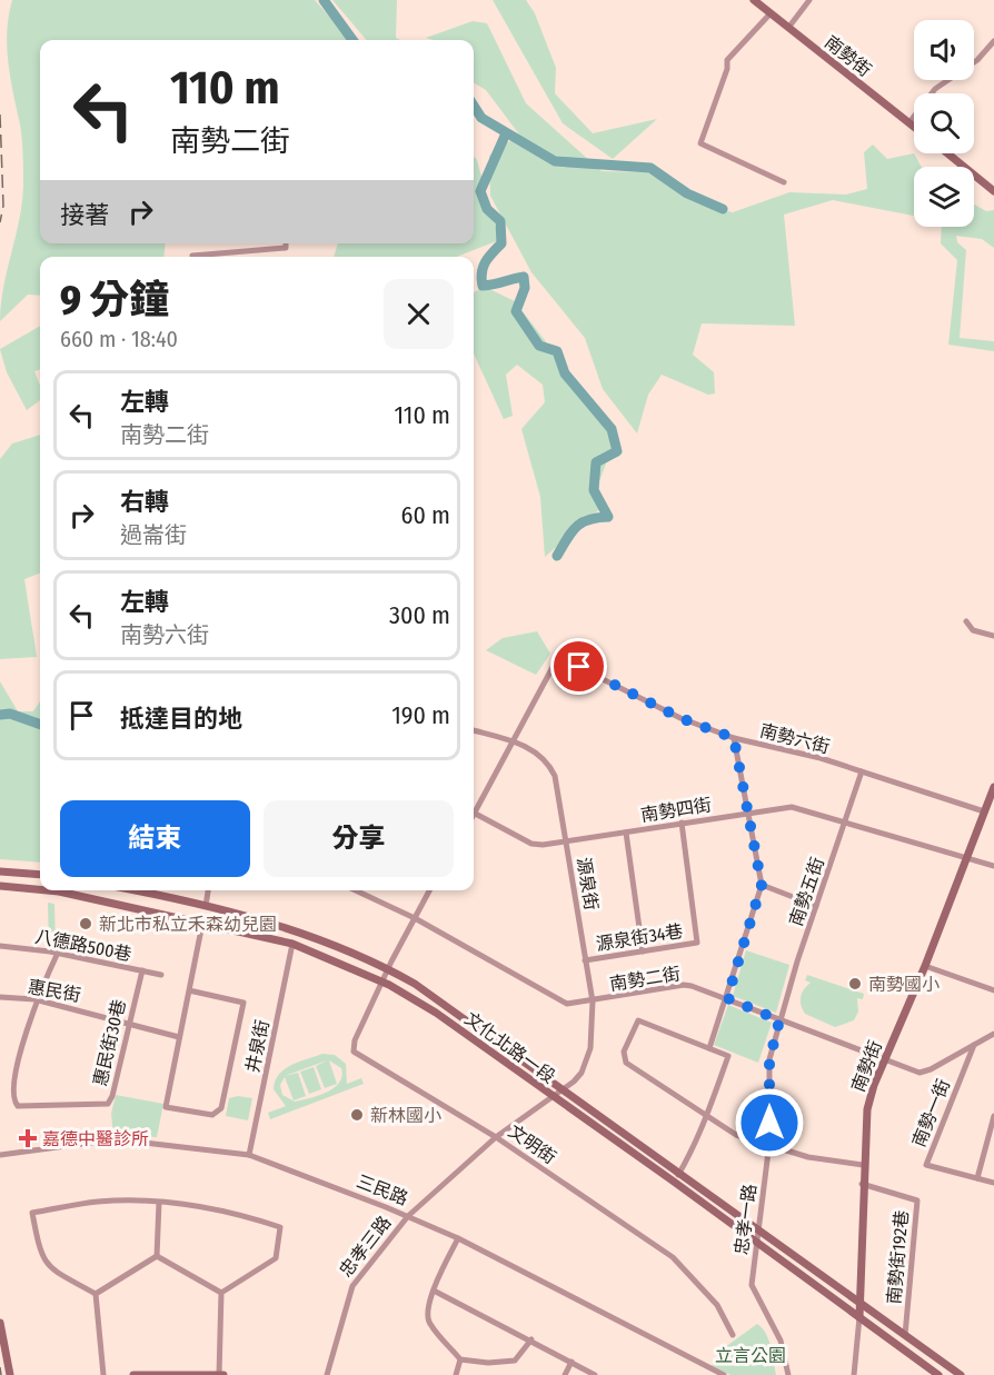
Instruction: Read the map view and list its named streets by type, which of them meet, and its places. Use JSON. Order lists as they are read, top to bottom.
{
  "streets": {
    "street": [
      "南勢街",
      "南勢六街",
      "南勢四街",
      "源泉街",
      "南勢五街",
      "源泉街34巷",
      "八德路500巷",
      "南勢二街",
      "惠民街",
      "惠民街30巷",
      "井泉街",
      "文化北路一段",
      "南勢一街",
      "文明街",
      "三民路",
      "忠孝一路",
      "忠孝三路",
      "南勢街192巷"
    ]
  },
  "crossings": [
    ["南勢街", "南勢六街"],
    ["南勢街", "南勢四街"],
    ["南勢街", "南勢二街"],
    ["南勢街", "文化北路一段"],
    ["南勢街", "南勢街192巷"],
    ["南勢六街", "源泉街"],
    ["南勢六街", "南勢五街"],
    ["南勢四街", "源泉街"],
    ["南勢四街", "南勢五街"],
    ["南勢四街", "源泉街34巷"],
    ["源泉街", "源泉街34巷"],
    ["源泉街", "南勢二街"],
    ["源泉街", "文化北路一段"],
    ["源泉街", "忠孝三路"],
    ["南勢五街", "南勢二街"],
    ["南勢五街", "忠孝一路"],
    ["八德路500巷", "惠民街30巷"],
    ["南勢二街", "南勢一街"],
    ["南勢二街", "忠孝一路"],
    ["惠民街", "惠民街30巷"],
    ["井泉街", "文化北路一段"],
    ["井泉街", "三民路"],
    ["文化北路一段", "文明街"],
    ["文化北路一段", "忠孝一路"],
    ["文化北路一段", "忠孝三路"],
    ["文化北路一段", "南勢街192巷"],
    ["文明街", "忠孝三路"],
    ["三民路", "忠孝三路"]
  ],
  "parks": ["立言公園"],
  "places": {
    "other": ["新北市私立禾森幼兒園", "南勢國小", "新林國小"],
    "health": ["嘉德中醫診所"]
  },
  "page": {
    "turn": ["110 m", "南勢二街"],
    "then": "接著",
    "heading": ["9 分鐘", "660 m · 18:40"],
    "list": [
      {
        "name": "左轉",
        "note": "南勢二街",
        "value": "110 m"
      },
      {
        "name": "右轉",
        "note": "過崙街",
        "value": "60 m"
      },
      {
        "name": "左轉",
        "note": "南勢六街",
        "value": "300 m"
      },
      {
        "name": "抵達目的地",
        "value": "190 m"
      }
    ],
    "buttons": ["結束", "分享"]
  }
}
